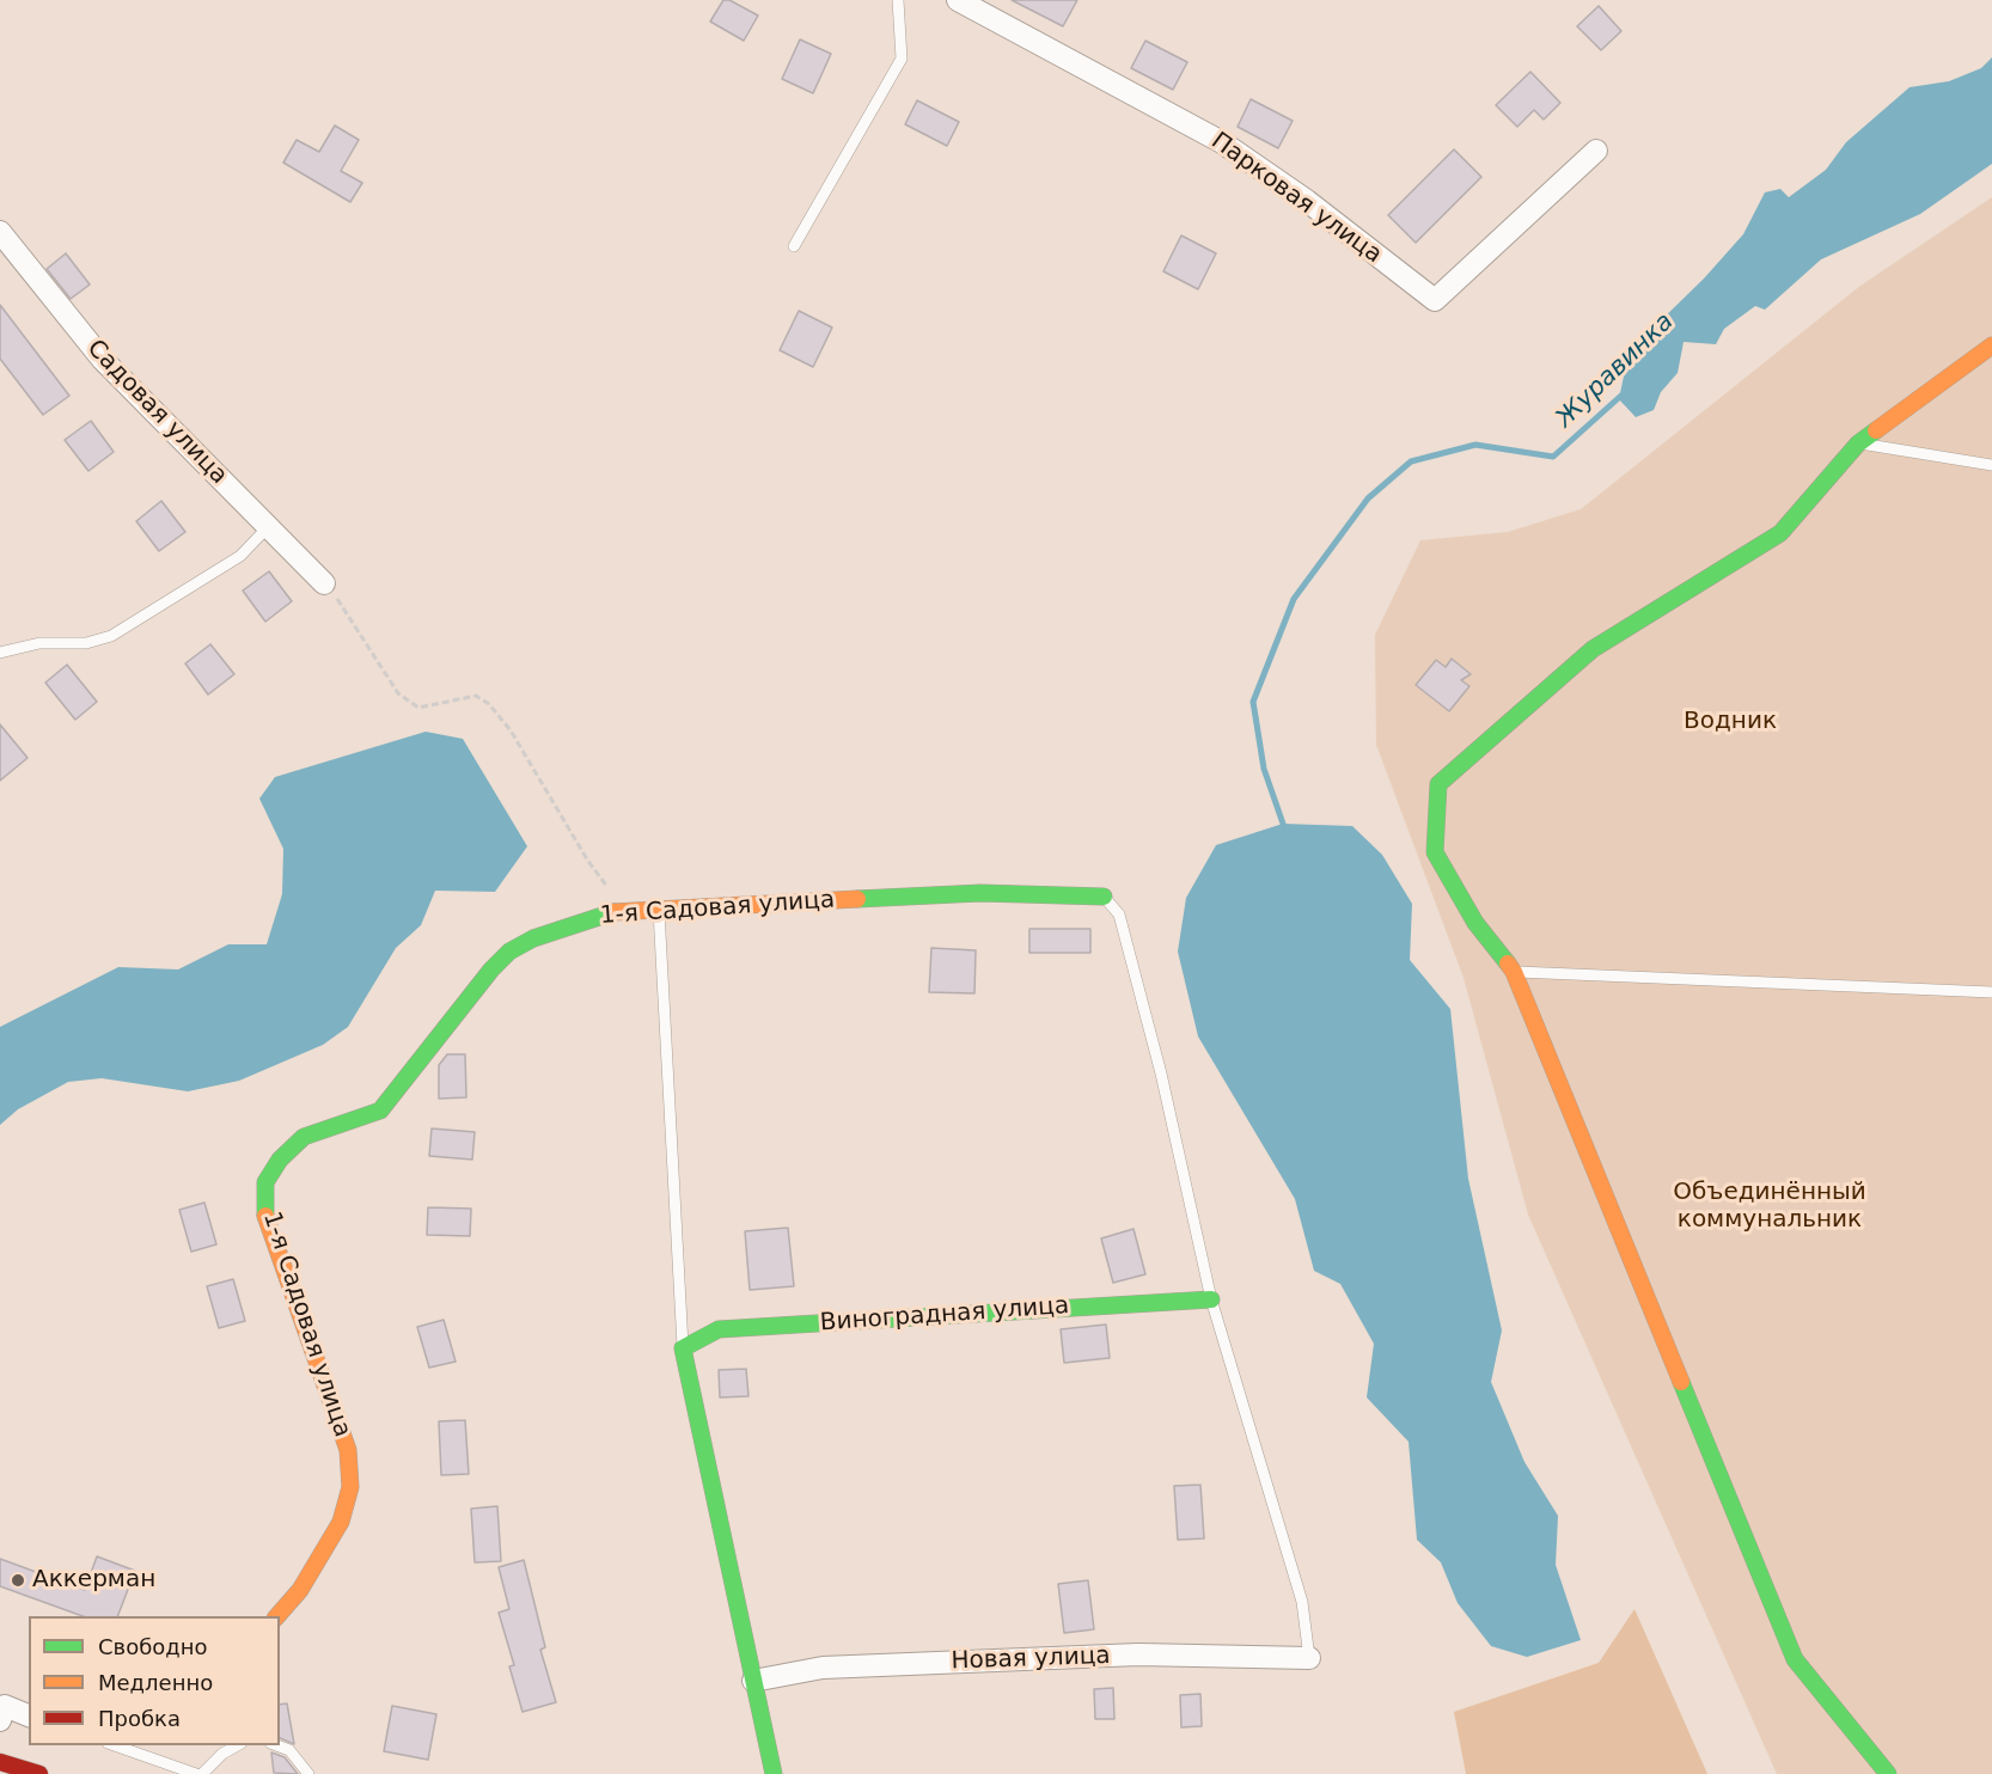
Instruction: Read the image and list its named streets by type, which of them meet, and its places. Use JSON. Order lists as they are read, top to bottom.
{
  "streets": {
    "main road": ["1-я Садовая улица", "Виноградная улица"],
    "street": ["Парковая улица", "Садовая улица", "Новая улица"]
  },
  "water": ["Журавинка"],
  "parks": ["Водник", "Объединённый коммунальник"],
  "places": ["Аккерман"],
  "legend": ["Свободно", "Медленно", "Пробка"]
}
